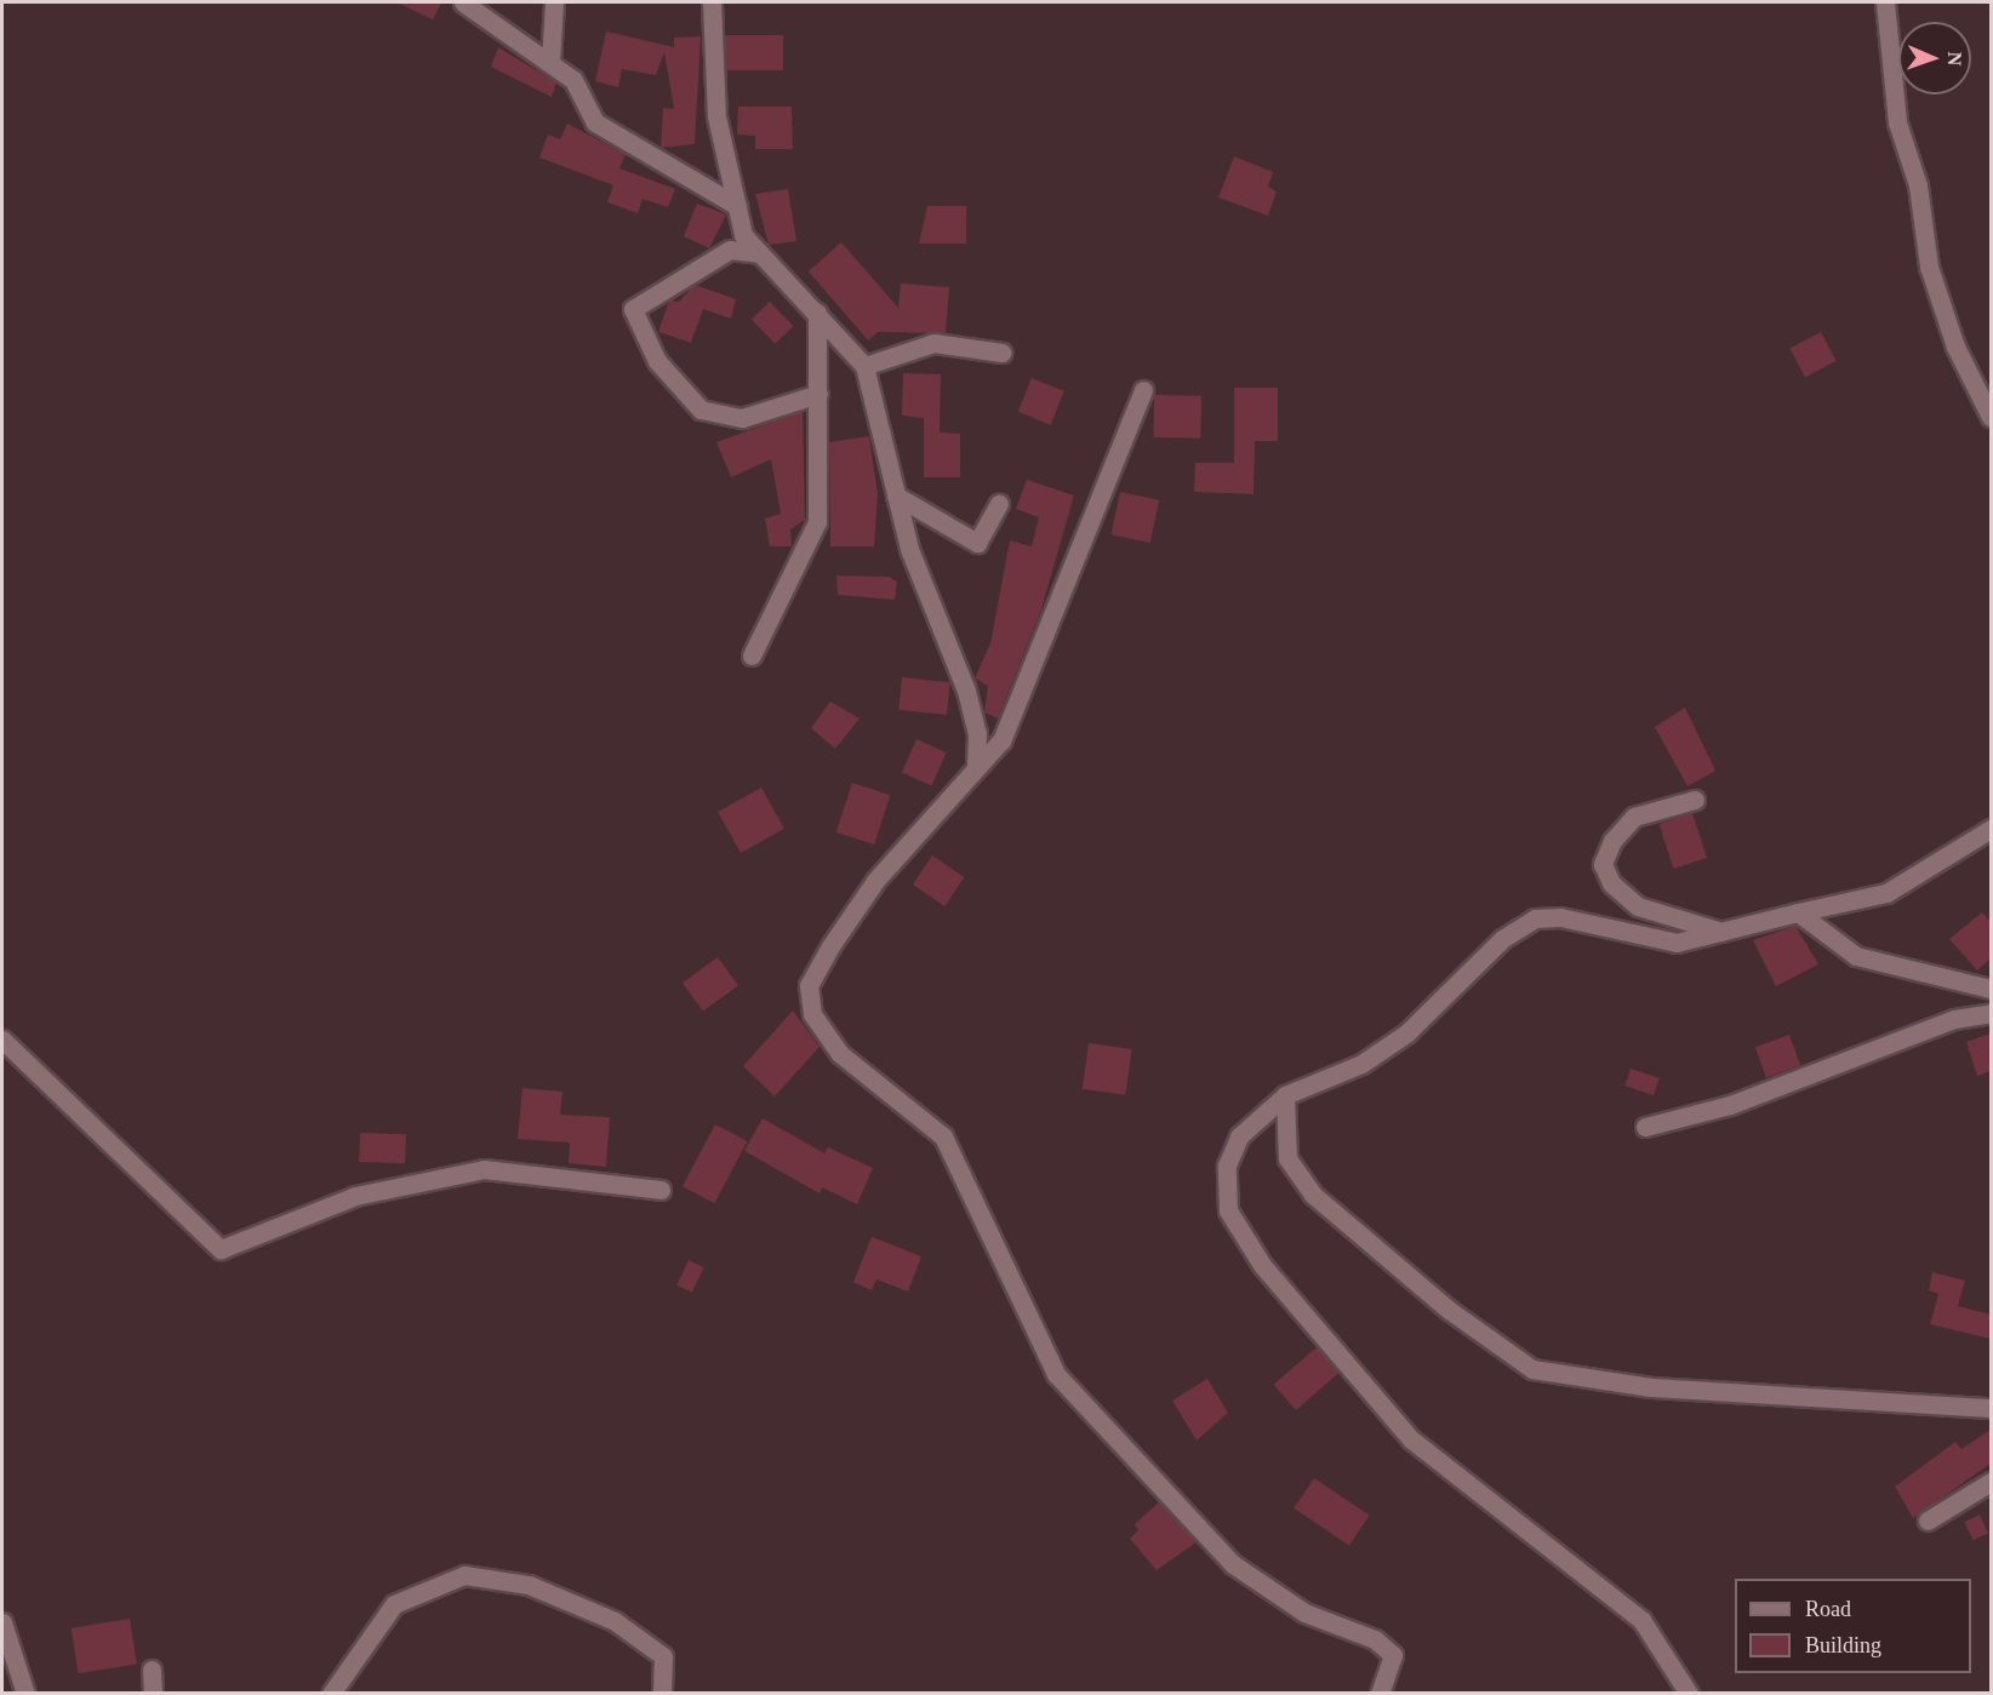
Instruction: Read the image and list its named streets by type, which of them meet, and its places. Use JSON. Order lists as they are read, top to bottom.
{
  "legend": ["Road", "Building"],
  "north": "right"
}
